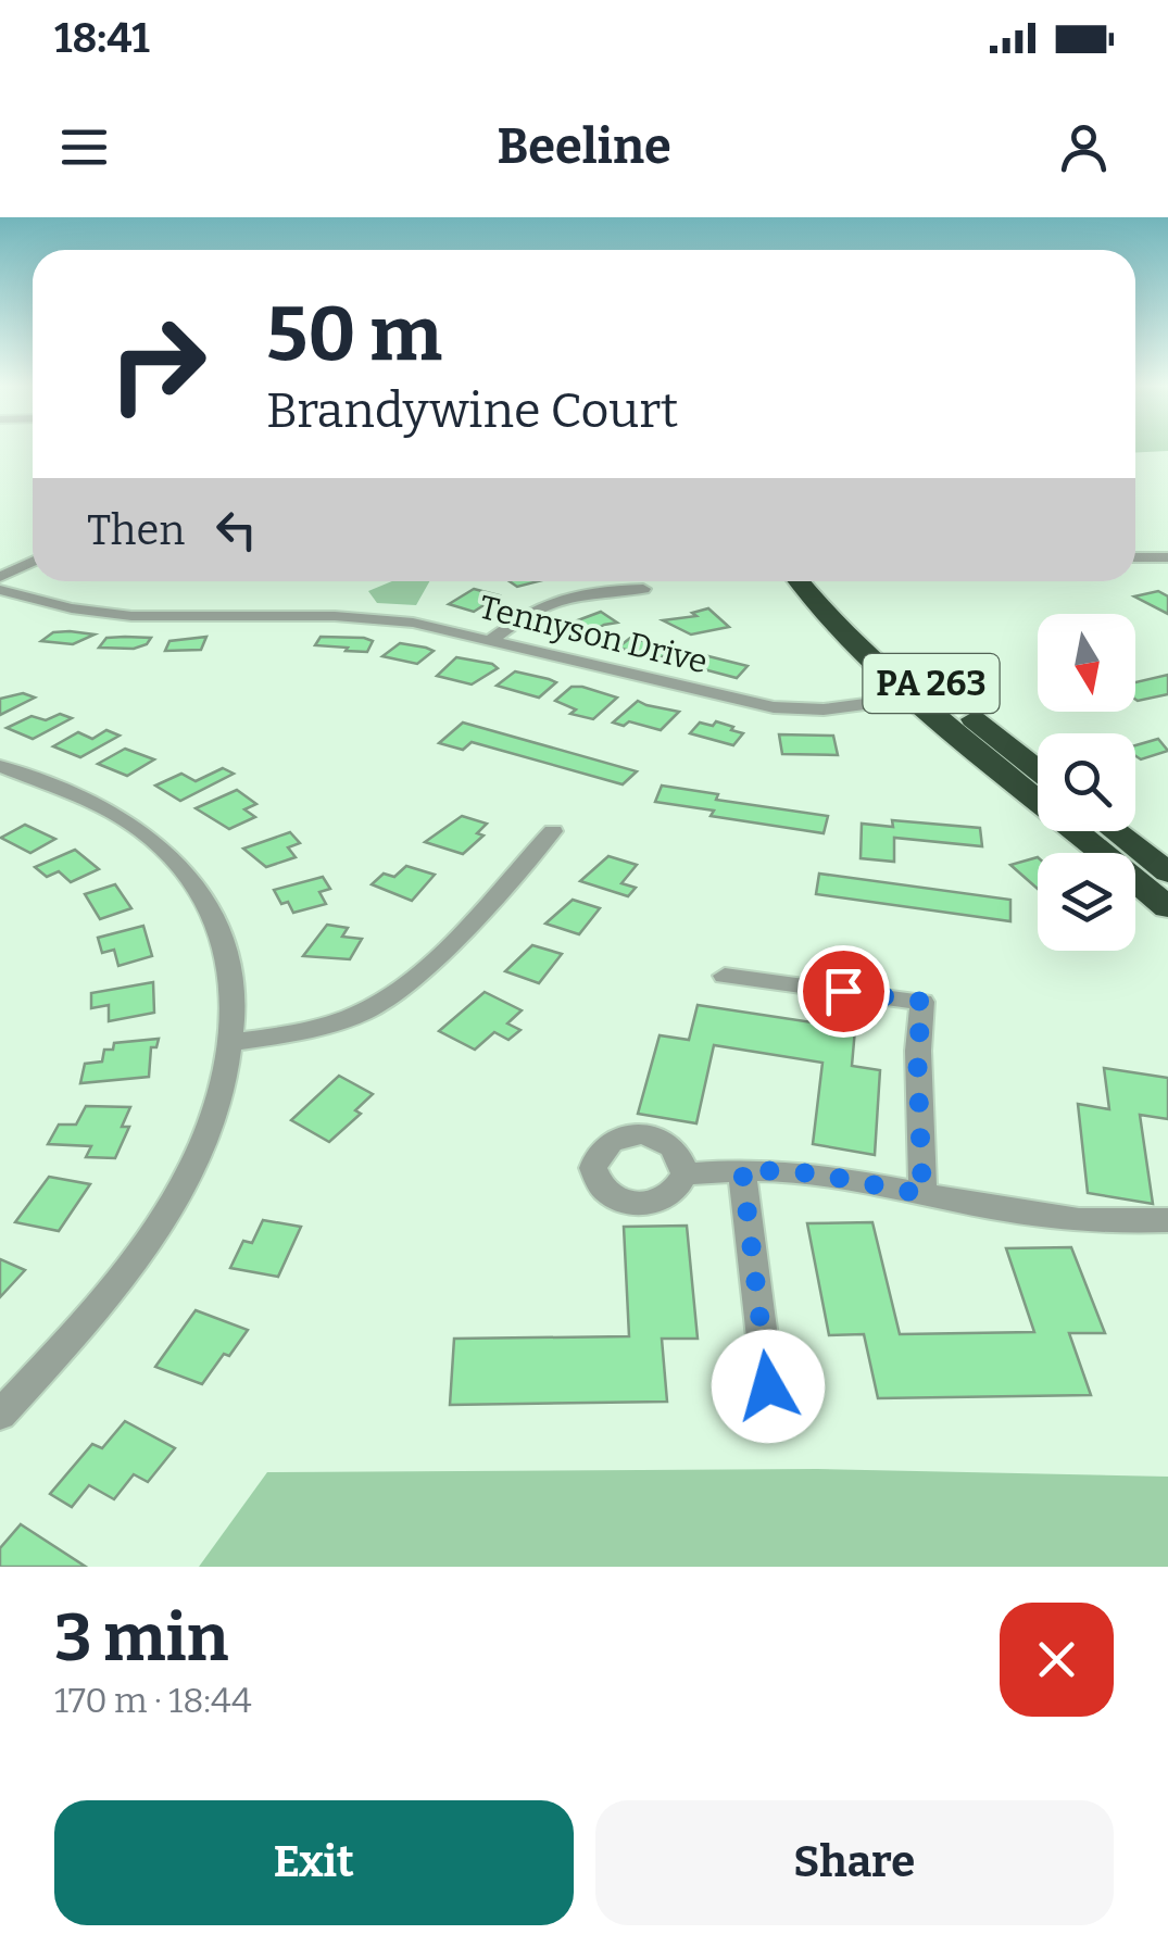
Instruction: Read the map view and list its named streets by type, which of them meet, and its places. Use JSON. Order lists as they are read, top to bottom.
{
  "streets": {
    "highway": ["PA 263"],
    "street": ["Tennyson Drive"]
  },
  "crossings": [
    ["Tennyson Drive", "PA 263"]
  ],
  "north": "bottom",
  "page": {
    "status": "18:41",
    "header": "Beeline",
    "turn": ["50 m", "Brandywine Court"],
    "then": "Then",
    "heading": ["3 min", "170 m · 18:44"],
    "buttons": ["Exit", "Share"]
  }
}
